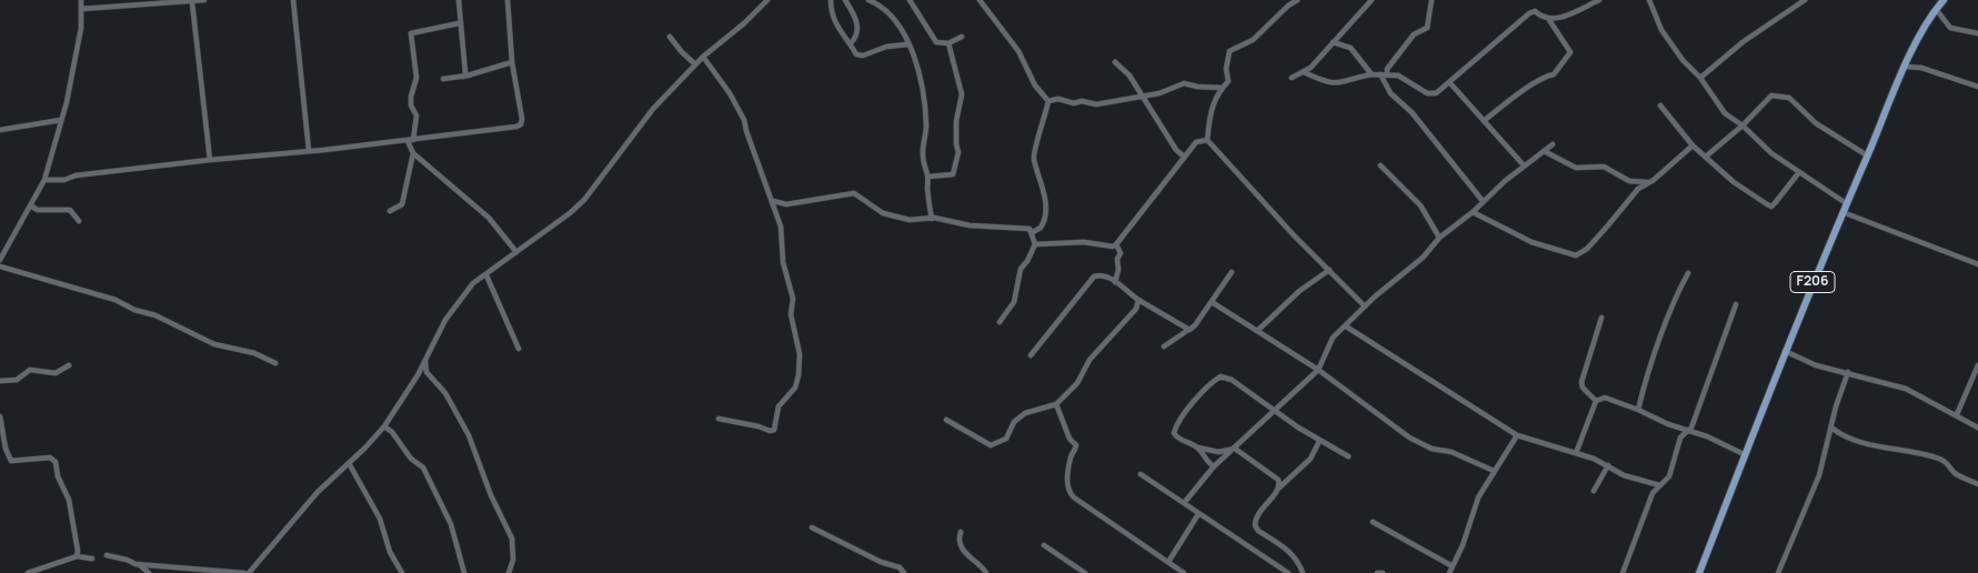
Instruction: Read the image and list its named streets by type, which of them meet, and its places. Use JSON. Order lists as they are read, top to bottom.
{
  "streets": {
    "main road": ["F206"]
  }
}
